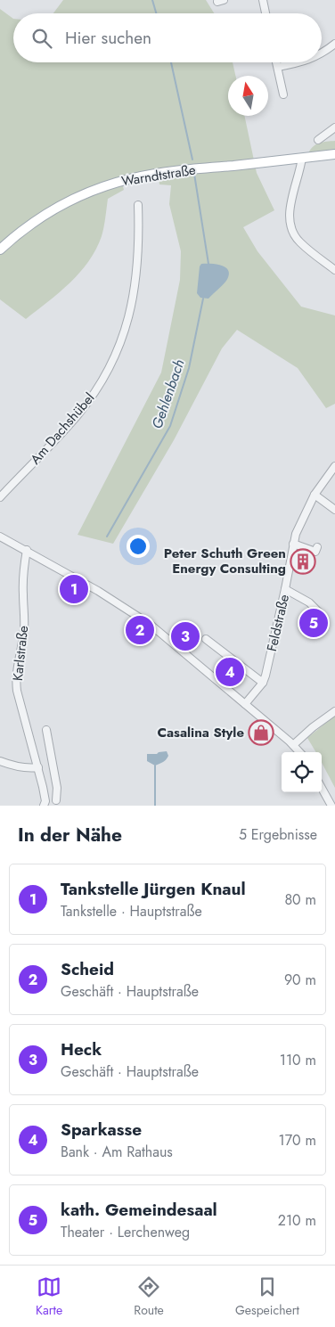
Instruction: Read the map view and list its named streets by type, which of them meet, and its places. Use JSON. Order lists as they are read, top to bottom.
{
  "streets": {
    "main road": ["Warndtstraße"],
    "street": ["Am Dachshübel", "Feldstraße", "Karlstraße"]
  },
  "water": ["Gehlenbach"],
  "places": {
    "building": ["Peter Schuth Green Energy Consulting"],
    "shop": ["Casalina Style"]
  },
  "north": "top",
  "page": {
    "search": "Hier suchen",
    "pins": [
      "1",
      "5",
      "2",
      "3",
      "4"
    ],
    "heading": ["In der Nähe", "5 Ergebnisse"],
    "list": [
      {
        "mark": "1",
        "name": "Tankstelle Jürgen Knaul",
        "note": "Tankstelle · Hauptstraße",
        "value": "80 m"
      },
      {
        "mark": "2",
        "name": "Scheid",
        "note": "Geschäft · Hauptstraße",
        "value": "90 m"
      },
      {
        "mark": "3",
        "name": "Heck",
        "note": "Geschäft · Hauptstraße",
        "value": "110 m"
      },
      {
        "mark": "4",
        "name": "Sparkasse",
        "note": "Bank · Am Rathaus",
        "value": "170 m"
      },
      {
        "mark": "5",
        "name": "kath. Gemeindesaal",
        "note": "Theater · Lerchenweg",
        "value": "210 m"
      }
    ],
    "nav": ["Karte", "Route", "Gespeichert"]
  }
}
